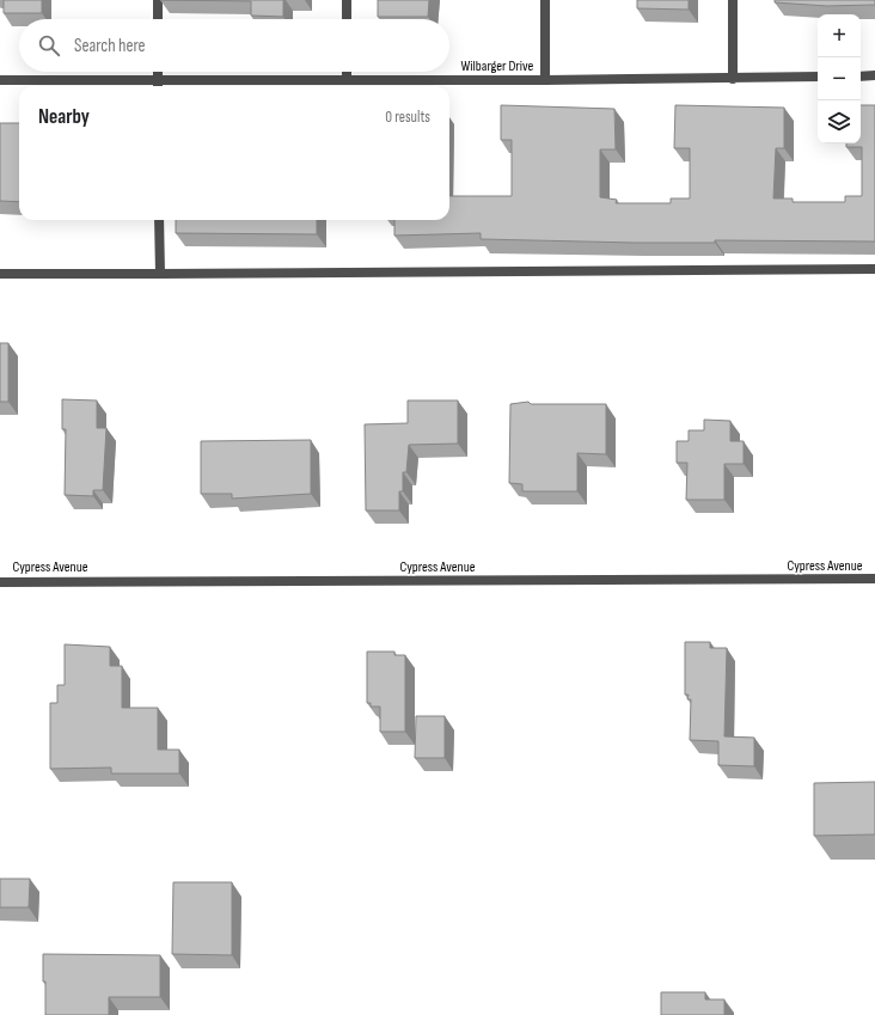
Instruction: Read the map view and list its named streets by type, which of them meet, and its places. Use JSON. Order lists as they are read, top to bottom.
{
  "streets": {
    "street": ["Wilbarger Drive", "Cypress Avenue"]
  },
  "page": {
    "map_buttons": ["+", "−"],
    "search": "Search here",
    "heading": ["Nearby", "0 results"]
  }
}
